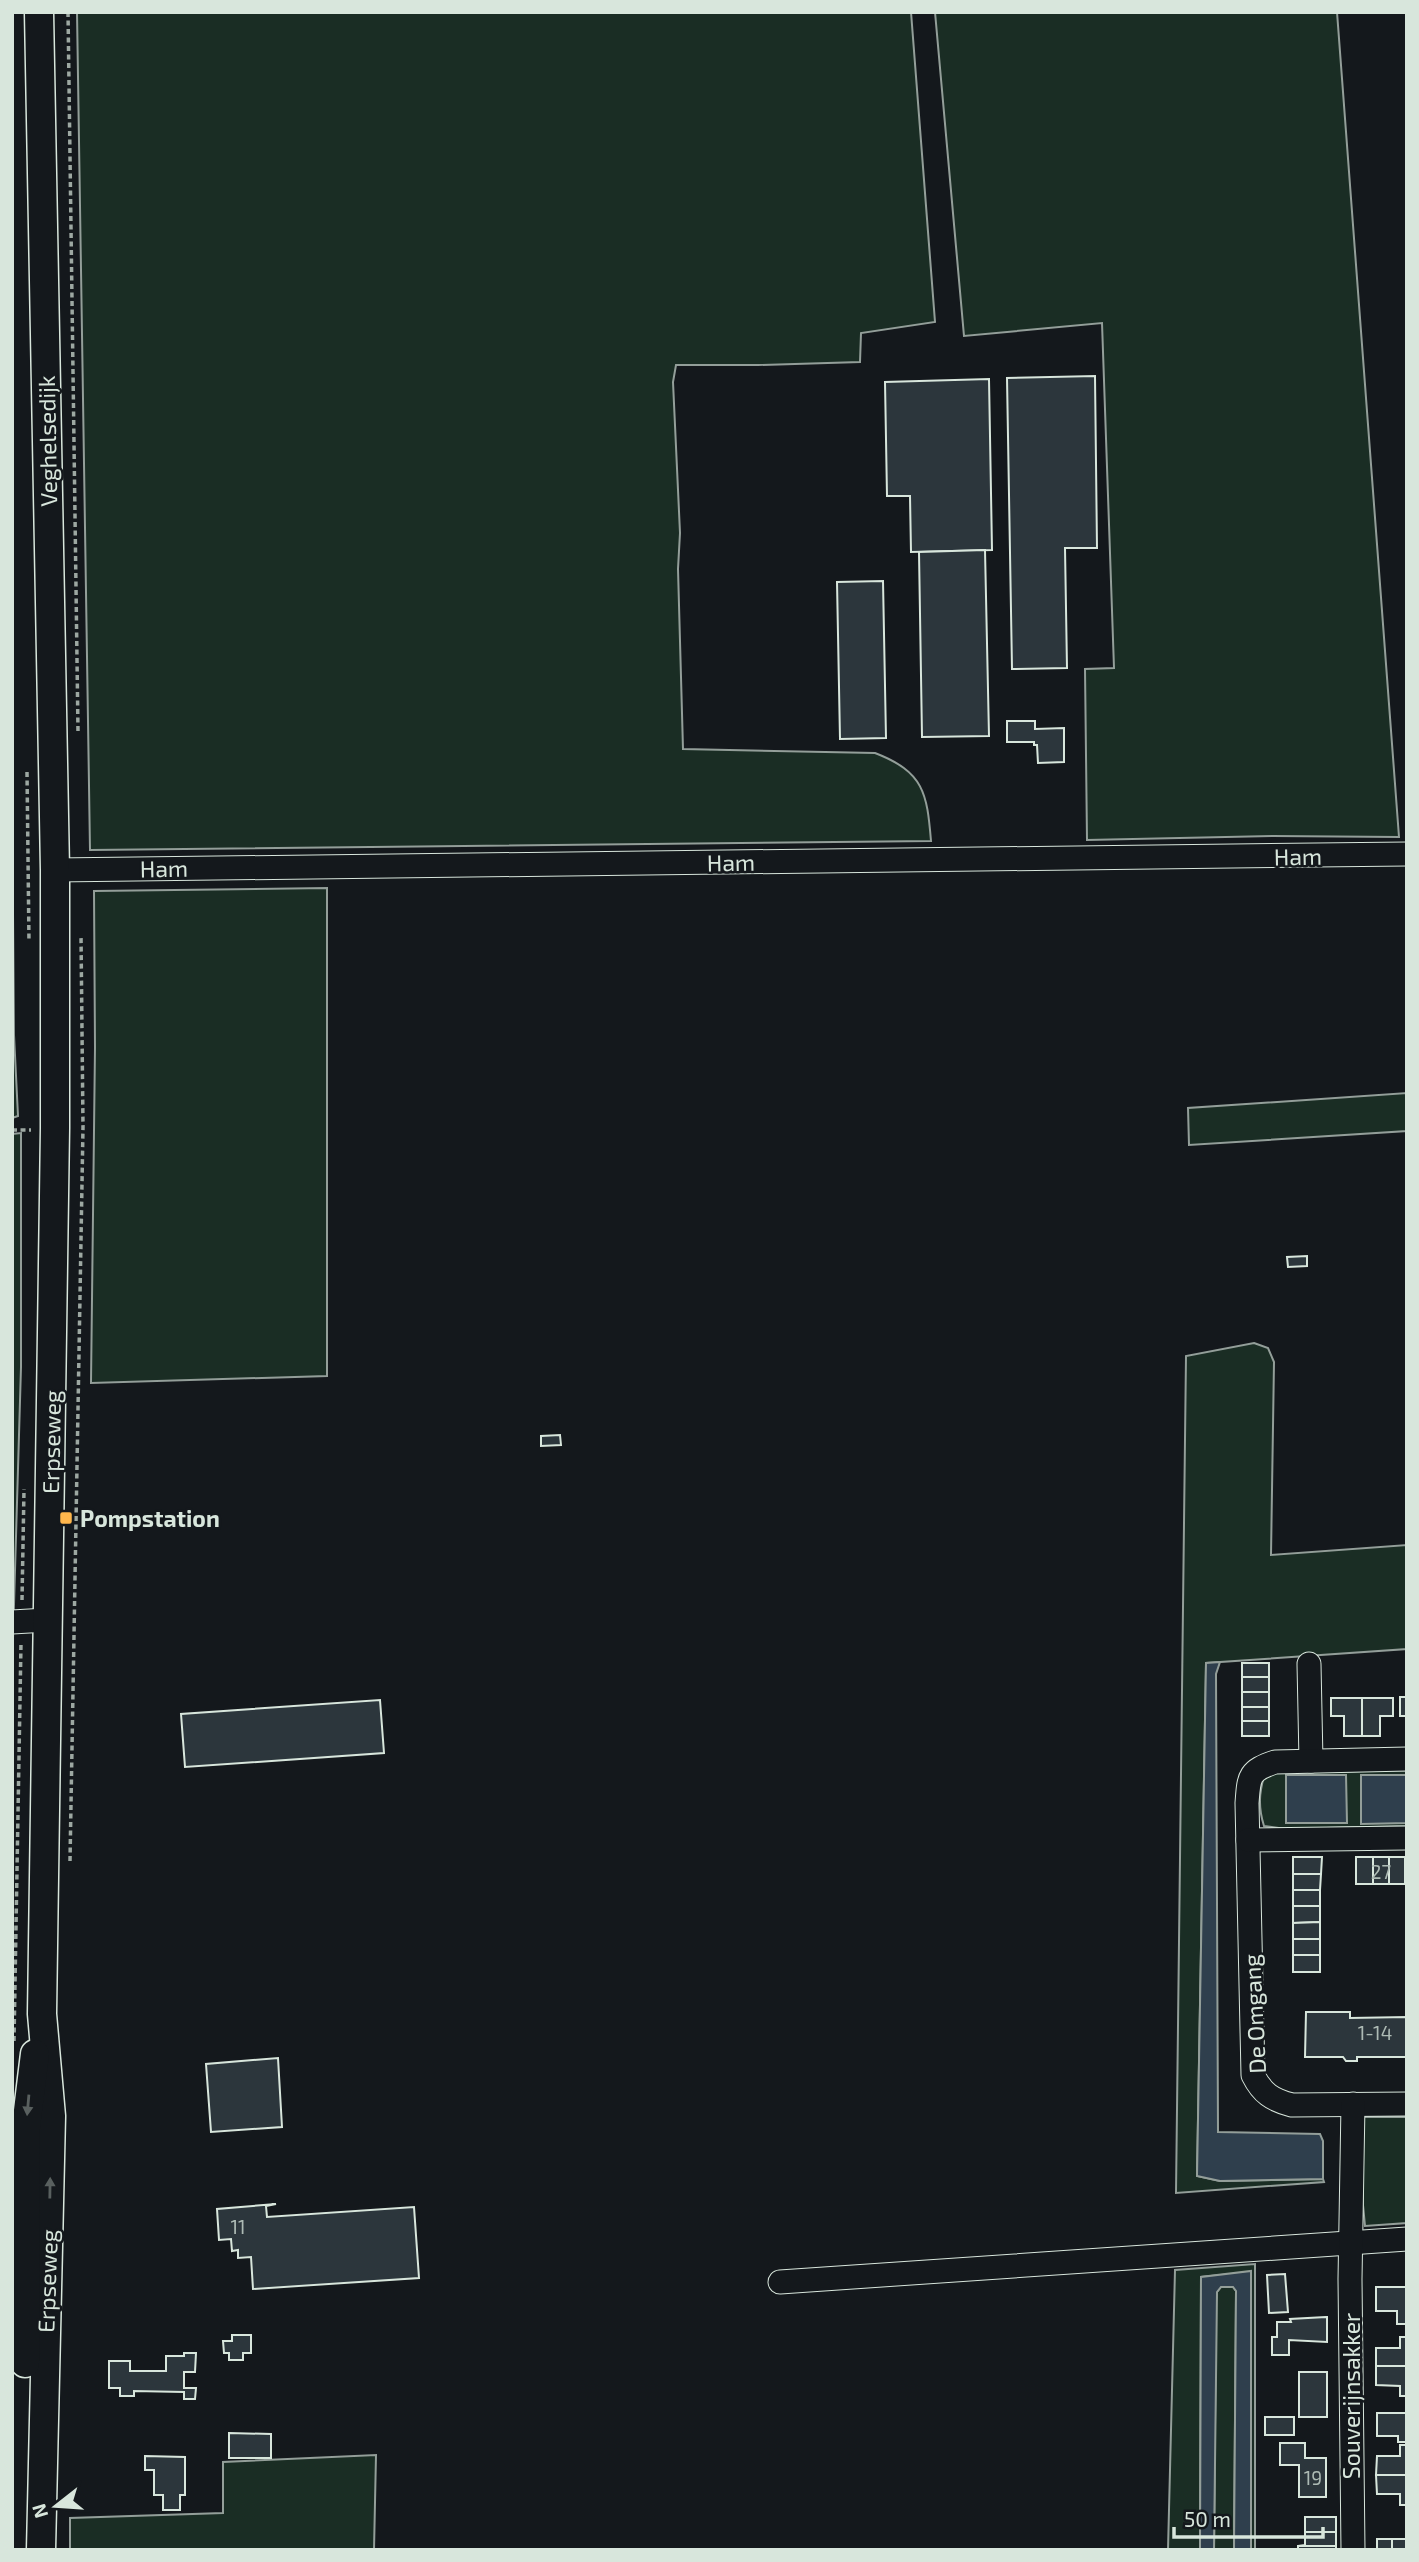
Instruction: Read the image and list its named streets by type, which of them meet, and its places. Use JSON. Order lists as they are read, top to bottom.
{
  "streets": {
    "main road": ["Veghelsedijk", "Erpseweg"],
    "street": ["Ham", "De Omgang", "Souverijnsakker"]
  },
  "crossings": [
    ["Veghelsedijk", "Ham"],
    ["Veghelsedijk", "Erpseweg"],
    ["Ham", "Erpseweg"]
  ],
  "places": {
    "transit": ["Pompstation"]
  },
  "house_numbers": [
    "27",
    "1-14",
    "11",
    "19"
  ],
  "scale_bar": "50 m",
  "north": "left"
}
